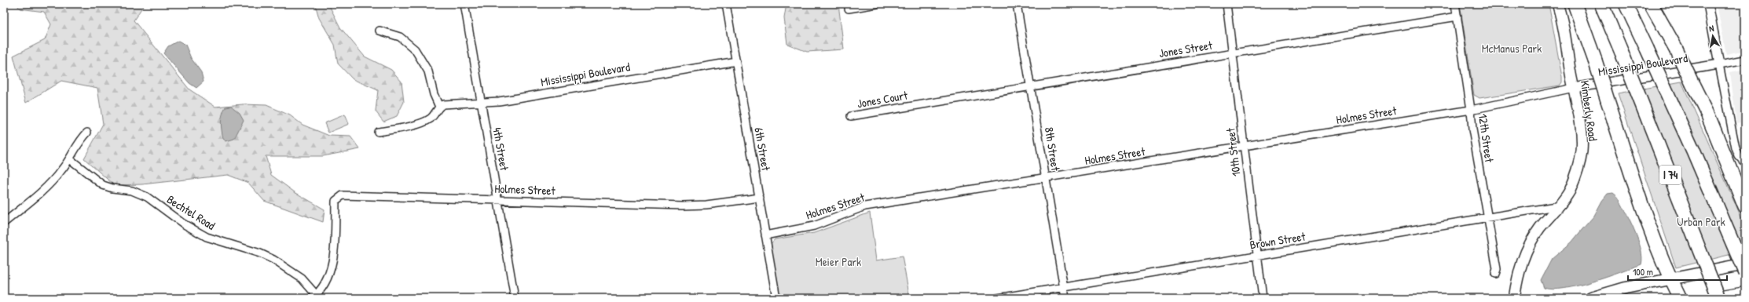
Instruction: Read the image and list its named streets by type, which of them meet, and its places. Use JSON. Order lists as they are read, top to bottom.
{
  "streets": {
    "highway": ["I 74"],
    "main road": ["Kimberly Road"],
    "street": [
      "Jones Street",
      "Mississippi Boulevard",
      "Jones Court",
      "Holmes Street",
      "12th Street",
      "4th Street",
      "6th Street",
      "8th Street",
      "10th Street",
      "Bechtel Road",
      "Brown Street"
    ]
  },
  "crossings": [
    ["Jones Street", "Jones Court"],
    ["Jones Street", "12th Street"],
    ["Jones Street", "8th Street"],
    ["Jones Street", "10th Street"],
    ["Mississippi Boulevard", "Kimberly Road"],
    ["Mississippi Boulevard", "Holmes Street"],
    ["Mississippi Boulevard", "12th Street"],
    ["Mississippi Boulevard", "4th Street"],
    ["Mississippi Boulevard", "6th Street"],
    ["Kimberly Road", "Brown Street"],
    ["Holmes Street", "12th Street"],
    ["Holmes Street", "4th Street"],
    ["Holmes Street", "6th Street"],
    ["Holmes Street", "8th Street"],
    ["Holmes Street", "10th Street"],
    ["Holmes Street", "Bechtel Road"],
    ["12th Street", "Brown Street"],
    ["8th Street", "Brown Street"],
    ["10th Street", "Brown Street"]
  ],
  "parks": ["McManus Park", "Urban Park", "Meier Park"],
  "scale_bar": "100 m",
  "north": "top"
}
